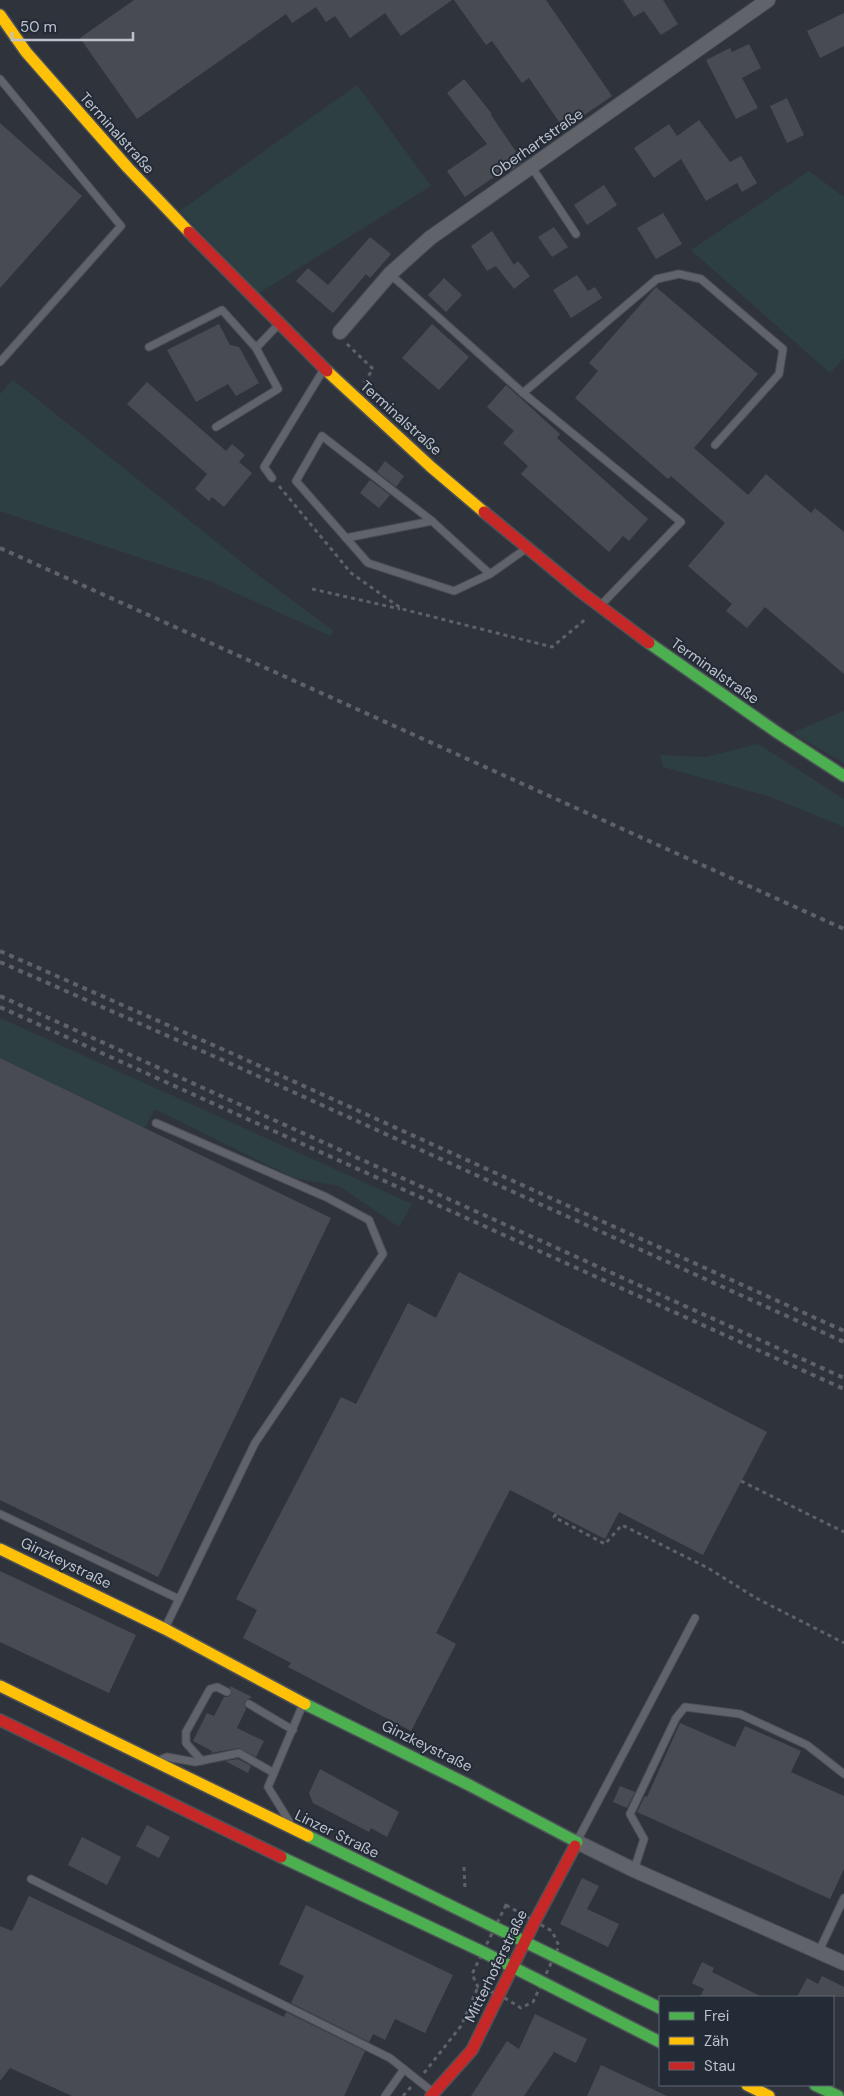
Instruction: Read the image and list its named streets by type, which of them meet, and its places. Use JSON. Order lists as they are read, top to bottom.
{
  "streets": {
    "street": [
      "Terminalstraße",
      "Oberhartstraße",
      "Ginzkeystraße",
      "Linzer Straße",
      "Mitterhoferstraße"
    ]
  },
  "crossings": [
    ["Ginzkeystraße", "Mitterhoferstraße"],
    ["Linzer Straße", "Mitterhoferstraße"]
  ],
  "legend": ["Frei", "Zäh", "Stau"],
  "scale_bar": "50 m"
}
